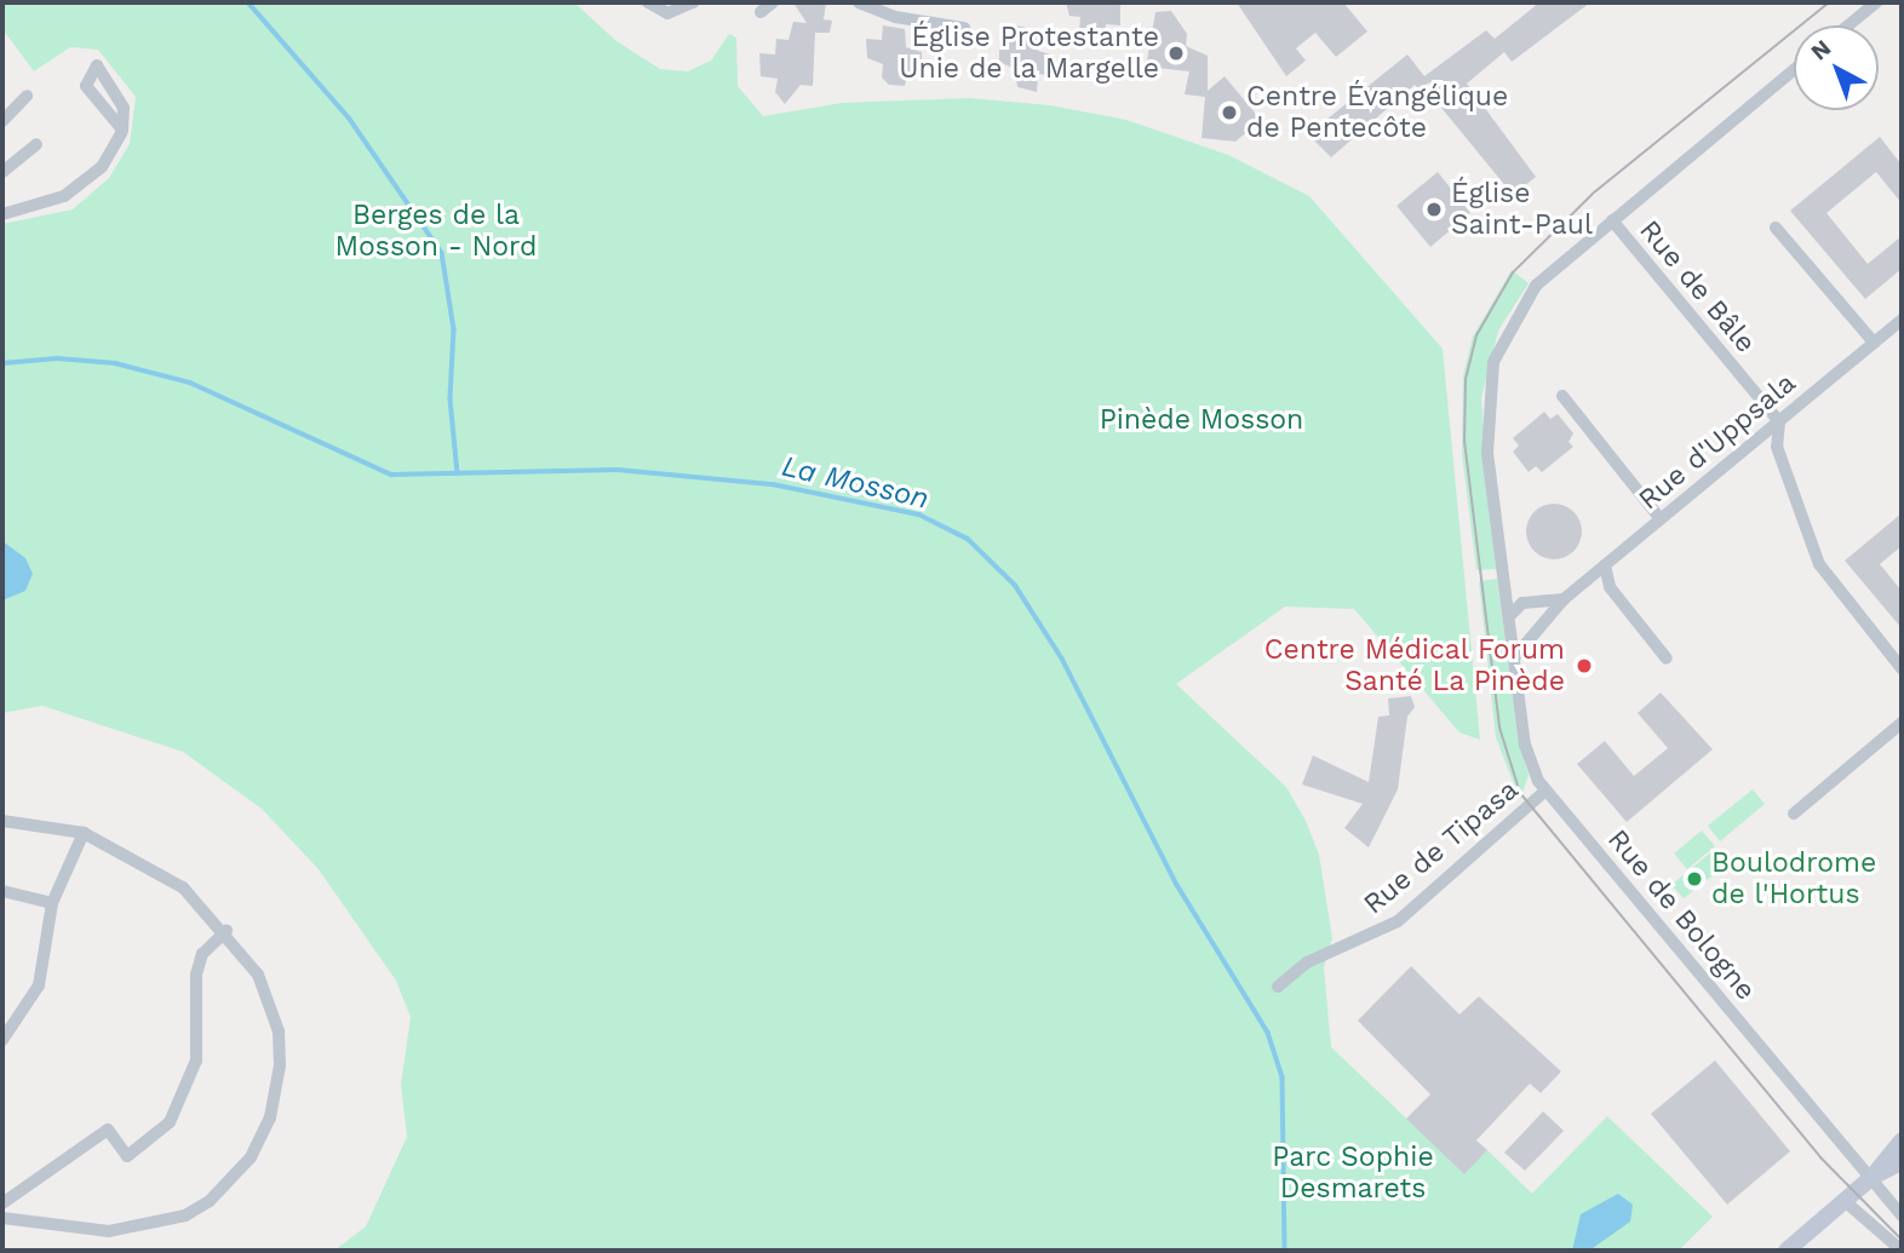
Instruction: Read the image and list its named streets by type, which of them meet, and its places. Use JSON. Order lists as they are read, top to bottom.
{
  "streets": {
    "street": [
      "Rue de Bâle",
      "Rue d'Uppsala",
      "Rue de Tipasa",
      "Rue de Bologne"
    ]
  },
  "crossings": [
    ["Rue de Bâle", "Rue d'Uppsala"],
    ["Rue de Tipasa", "Rue de Bologne"]
  ],
  "water": ["La Mosson"],
  "parks": ["Berges de la Mosson - Nord", "Pinède Mosson", "Parc Sophie Desmarets"],
  "places": [
    "Église Protestante Unie de la Margelle",
    "Centre Évangélique de Pentecôte",
    "Église Saint-Paul",
    "Centre Médical Forum Santé La Pinède",
    "Boulodrome de l'Hortus"
  ],
  "north": "top left"
}
